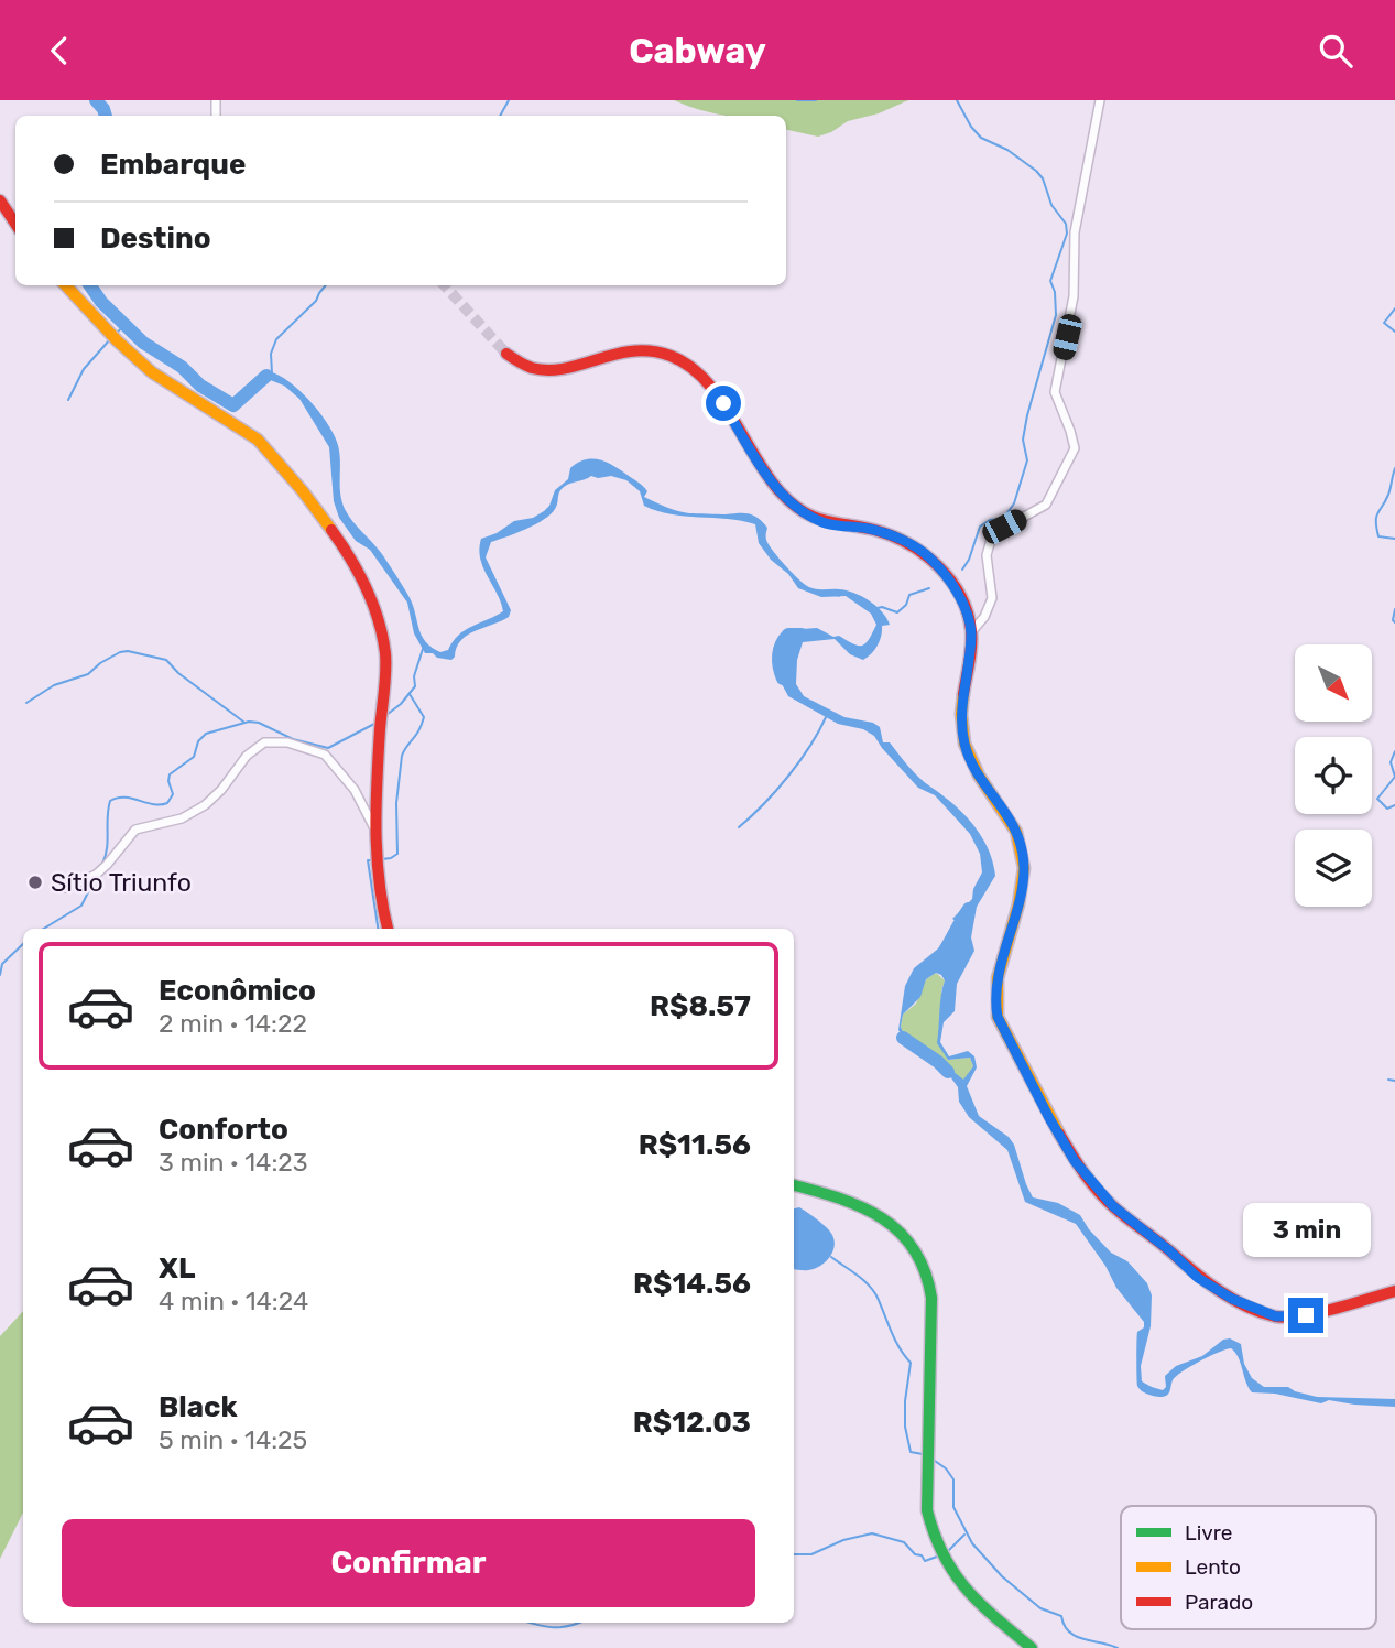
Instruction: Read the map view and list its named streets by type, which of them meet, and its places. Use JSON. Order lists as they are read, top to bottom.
{
  "places": ["Sítio Triunfo"],
  "legend": ["Livre", "Lento", "Parado"],
  "north": "bottom right",
  "page": {
    "header": "Cabway",
    "banner": ["Embarque", "Destino"],
    "list": [
      {
        "name": "Econômico",
        "note": "2 min · 14:22",
        "value": "R$8.57"
      },
      {
        "name": "Conforto",
        "note": "3 min · 14:23",
        "value": "R$11.56"
      },
      {
        "name": "XL",
        "note": "4 min · 14:24",
        "value": "R$14.56"
      },
      {
        "name": "Black",
        "note": "5 min · 14:25",
        "value": "R$12.03"
      }
    ],
    "bubble": "3 min",
    "buttons": "Confirmar"
  }
}
